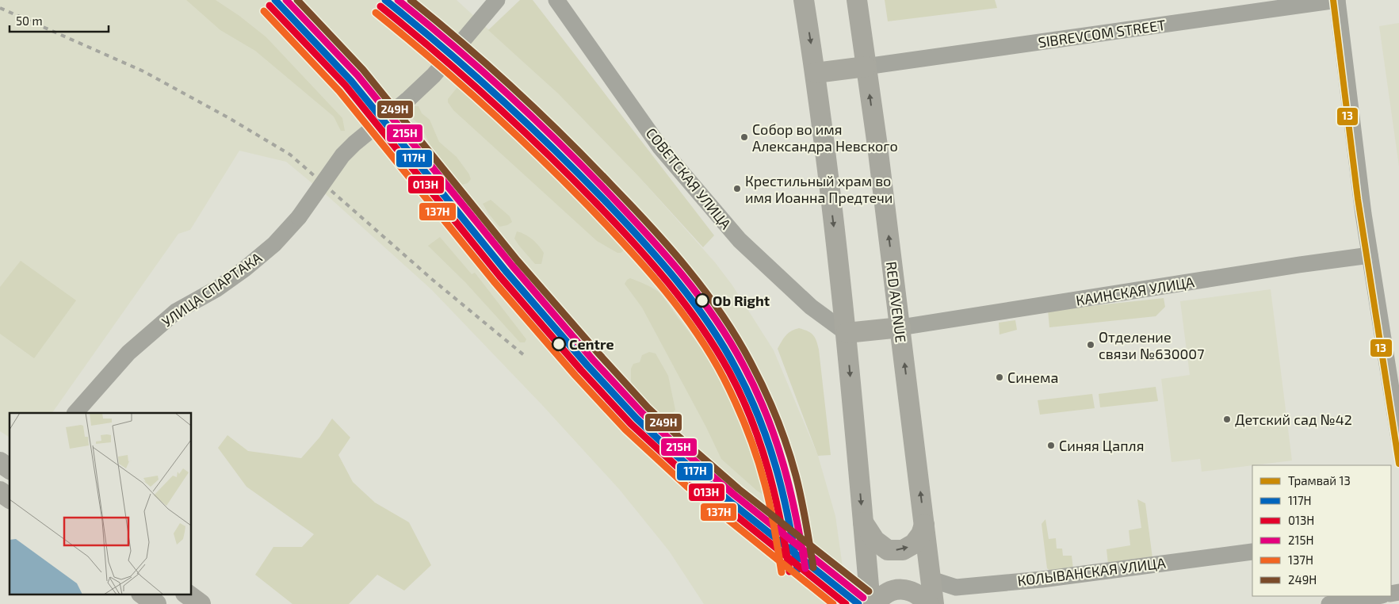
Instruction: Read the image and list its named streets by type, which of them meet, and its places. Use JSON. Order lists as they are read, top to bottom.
{
  "streets": {
    "main road": ["RED AVENUE"],
    "street": [
      "SIBREVCOM STREET",
      "СОВЕТСКАЯ УЛИЦА",
      "УЛИЦА СПАРТАКА",
      "КАИНСКАЯ УЛИЦА",
      "КОЛЫВАНСКАЯ УЛИЦА"
    ]
  },
  "crossings": [
    ["SIBREVCOM STREET", "RED AVENUE"],
    ["КАИНСКАЯ УЛИЦА", "RED AVENUE"],
    ["RED AVENUE", "КОЛЫВАНСКАЯ УЛИЦА"]
  ],
  "places": [
    "Собор во имя Александра Невского",
    "Крестильный храм во имя Иоанна Предтечи",
    "Ob Right",
    "Centre",
    "Отделение связи №630007",
    "Синема",
    "Детский сад №42",
    "Синяя Цапля"
  ],
  "lines": [
    "tram line 13",
    "transit line 117Н",
    "transit line 215Н",
    "transit line 249Н",
    "transit line 013Н",
    "transit line 137Н"
  ],
  "legend": [
    "Трамвай 13",
    "117Н",
    "013Н",
    "215Н",
    "137Н",
    "249Н"
  ],
  "scale_bar": "50 m"
}
